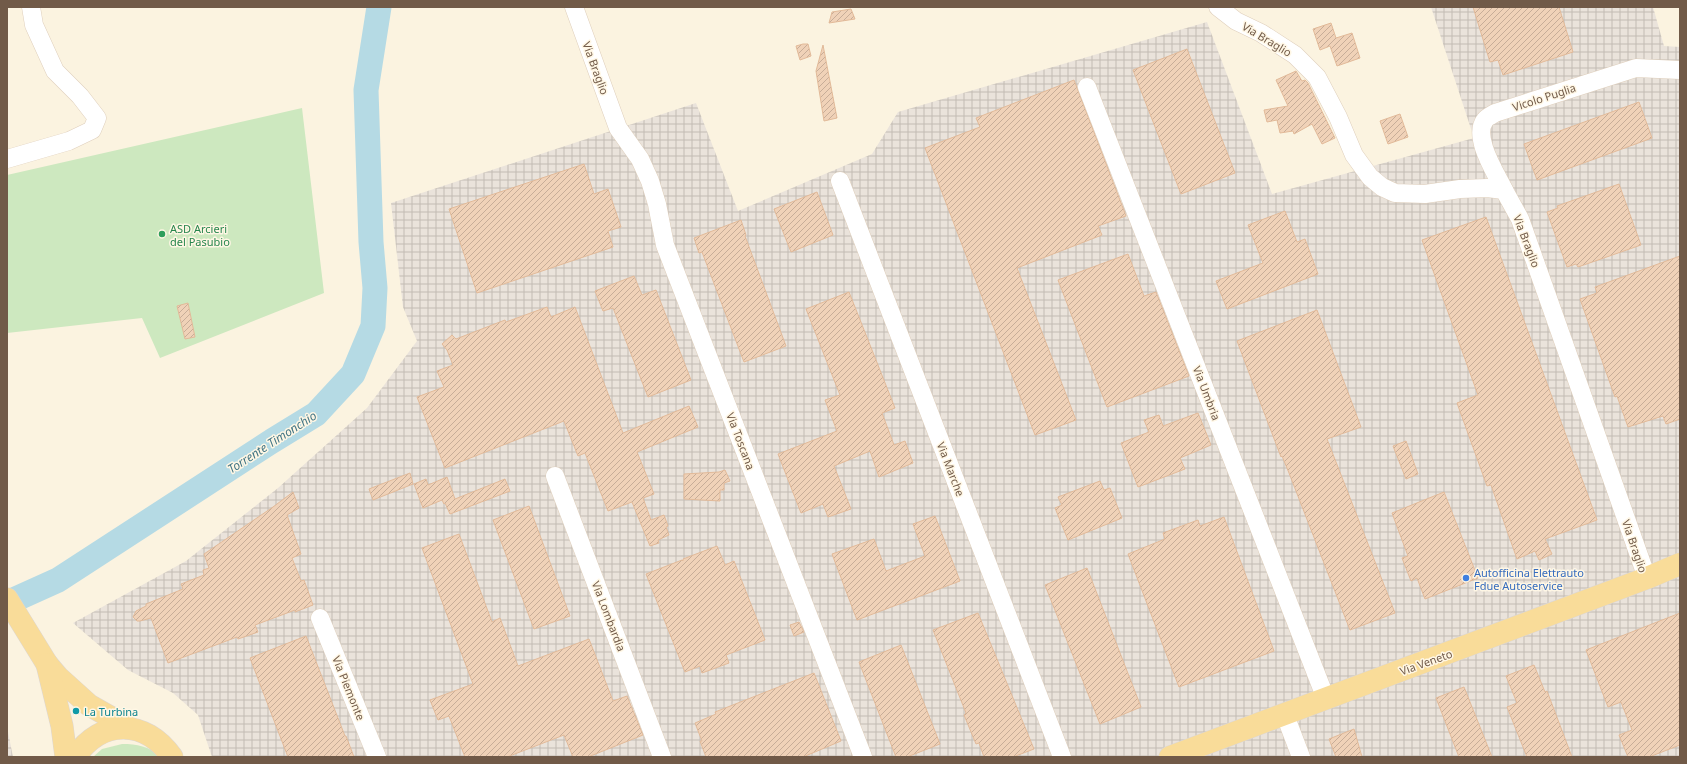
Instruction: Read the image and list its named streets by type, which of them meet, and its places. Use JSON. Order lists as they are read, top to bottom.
{
  "streets": {
    "main road": ["Via Veneto"],
    "street": [
      "Via Braglio",
      "Vicolo Puglia",
      "Via Umbria",
      "Via Toscana",
      "Via Marche",
      "Via Lombardia",
      "Via Piemonte"
    ]
  },
  "crossings": [
    ["Via Braglio", "Vicolo Puglia"],
    ["Via Braglio", "Via Toscana"],
    ["Via Braglio", "Via Veneto"],
    ["Via Umbria", "Via Veneto"]
  ],
  "water": ["Torrente Timonchio"],
  "places": ["ASD Arcieri del Pasubio", "Autofficina Elettrauto Fdue Autoservice", "La Turbina"]
}
